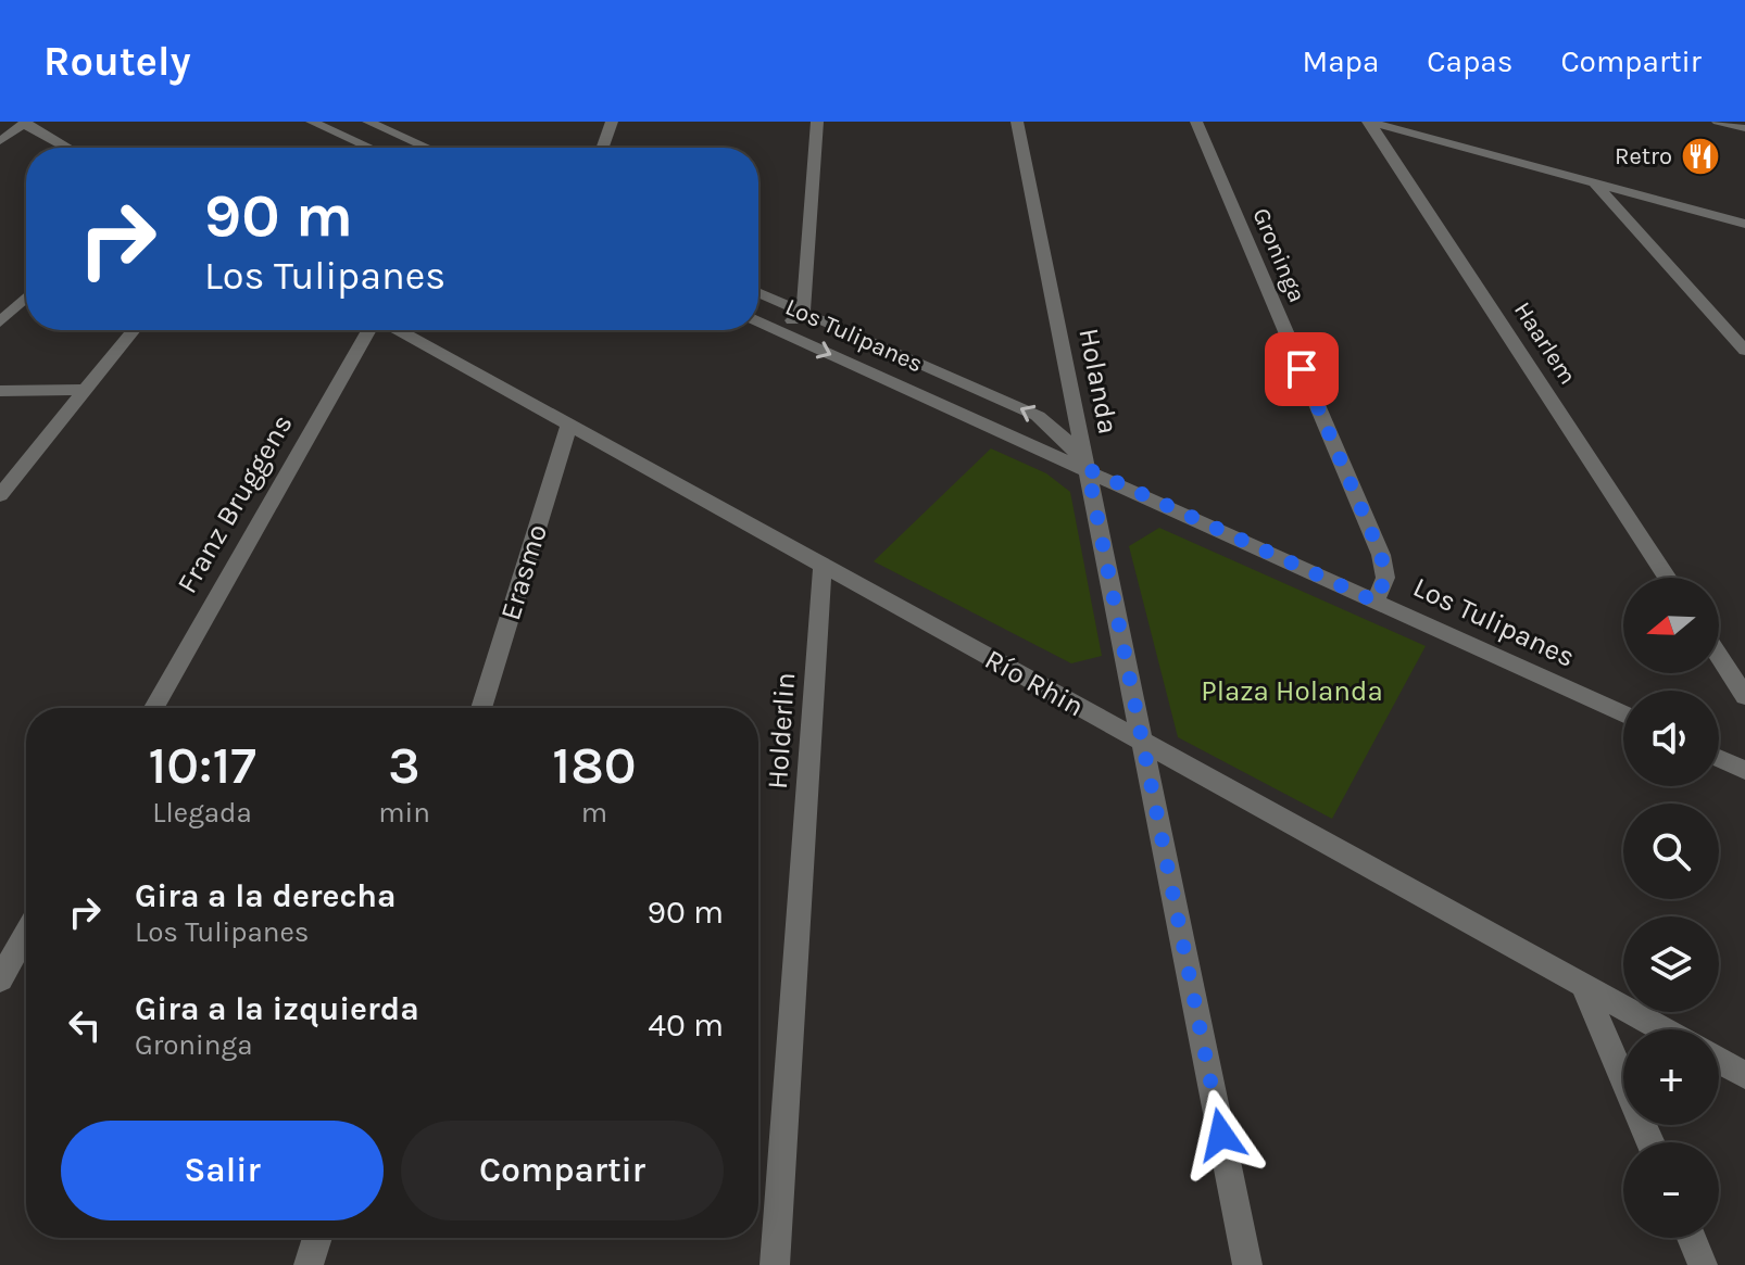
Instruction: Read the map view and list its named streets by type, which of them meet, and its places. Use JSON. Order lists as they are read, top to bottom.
{
  "streets": {
    "street": [
      "Groninga",
      "Los Tulipanes",
      "Haarlem",
      "Holanda",
      "Franz Bruggens",
      "Erasmo",
      "Río Rhin",
      "Holderlin"
    ]
  },
  "crossings": [
    ["Groninga", "Los Tulipanes"],
    ["Los Tulipanes", "Holanda"],
    ["Holanda", "Río Rhin"],
    ["Erasmo", "Río Rhin"],
    ["Río Rhin", "Holderlin"]
  ],
  "parks": ["Plaza Holanda"],
  "places": {
    "restaurant": ["Retro"]
  },
  "north": "left",
  "page": {
    "header": "Routely",
    "nav": ["Mapa", "Capas", "Compartir"],
    "turn": ["90 m", "Los Tulipanes"],
    "map_buttons": ["+", "−"],
    "eta": [
      "10:17",
      "Llegada",
      "3",
      "min",
      "180",
      "m"
    ],
    "list": [
      {
        "name": "Gira a la derecha",
        "note": "Los Tulipanes",
        "value": "90 m"
      },
      {
        "name": "Gira a la izquierda",
        "note": "Groninga",
        "value": "40 m"
      }
    ],
    "buttons": ["Salir", "Compartir"]
  }
}
